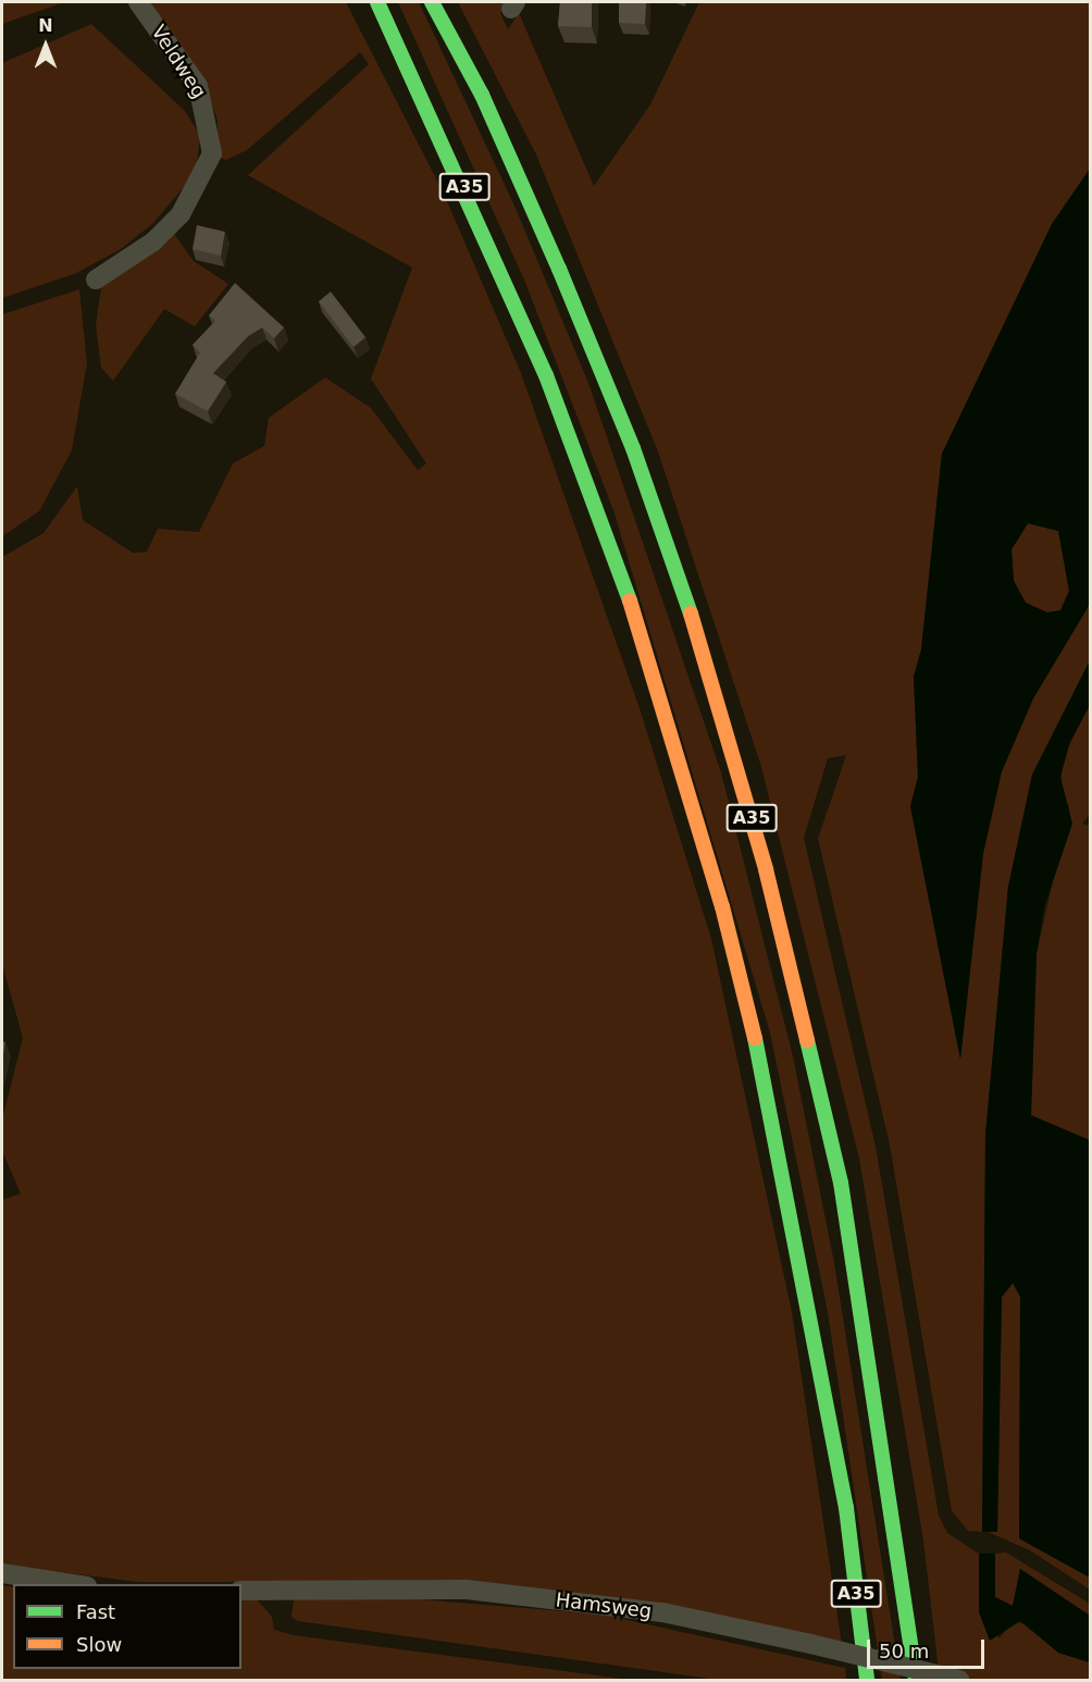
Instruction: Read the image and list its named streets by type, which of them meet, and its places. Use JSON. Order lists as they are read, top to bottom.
{
  "streets": {
    "highway": ["A35"],
    "street": ["Veldweg", "Hamsweg"]
  },
  "legend": ["Fast", "Slow"],
  "scale_bar": "50 m",
  "north": "top"
}
